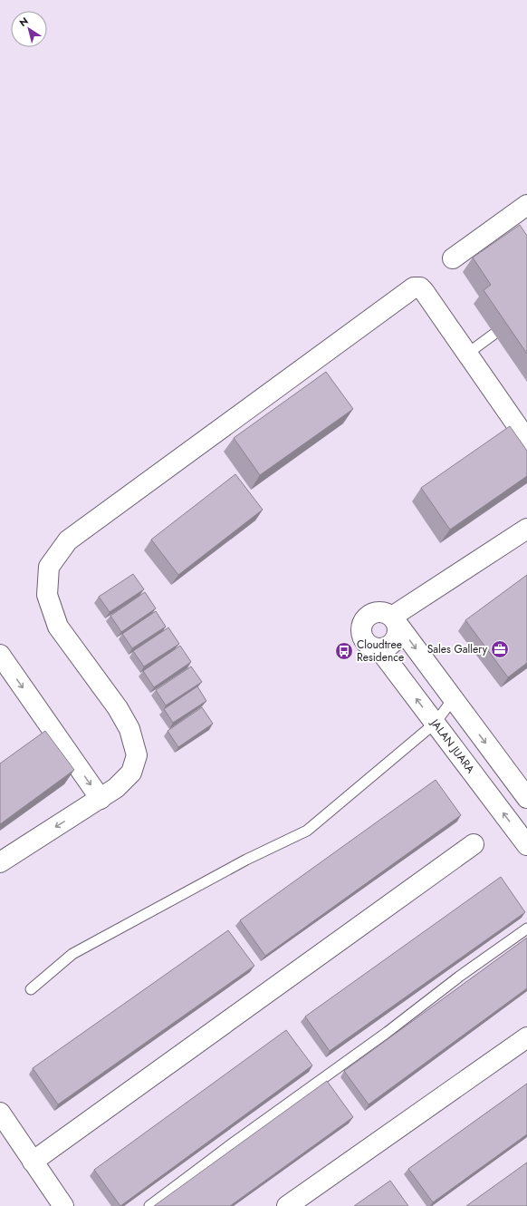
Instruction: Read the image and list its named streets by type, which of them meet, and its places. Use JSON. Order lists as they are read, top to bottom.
{
  "streets": {
    "street": ["JALAN JUARA"]
  },
  "places": {
    "office": ["Sales Gallery"],
    "bus stop": ["Cloudtree Residence"]
  },
  "north": "top left"
}
